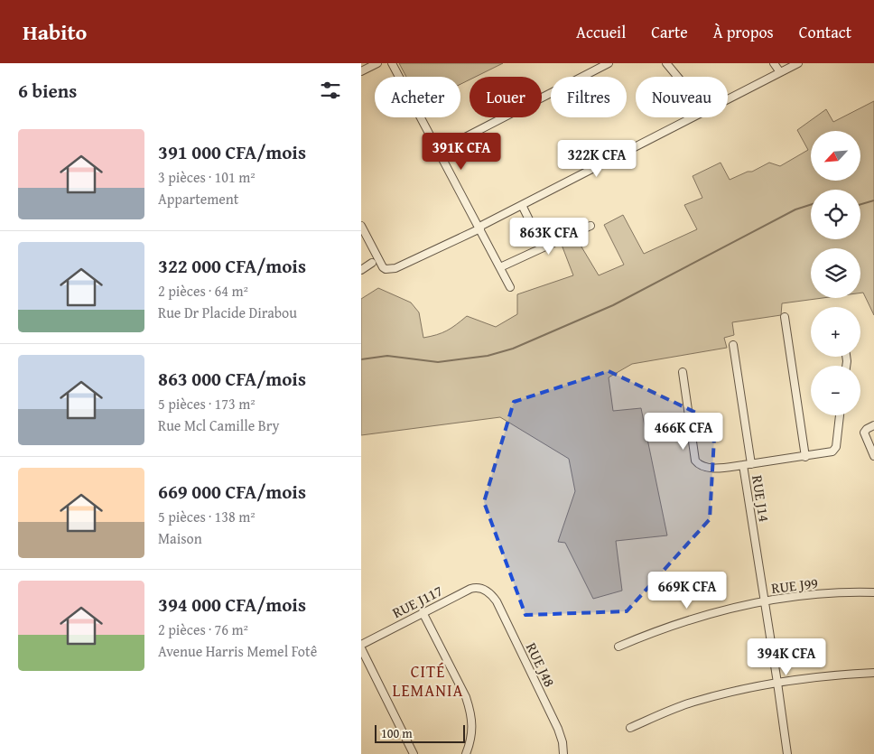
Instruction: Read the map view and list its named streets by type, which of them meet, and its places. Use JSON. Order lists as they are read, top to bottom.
{
  "streets": {
    "street": [
      "RUE J14",
      "RUE J99",
      "RUE J117",
      "RUE J48"
    ]
  },
  "crossings": [
    ["RUE J14", "RUE J99"],
    ["RUE J117", "RUE J48"]
  ],
  "districts": ["CITÉ LEMANIA"],
  "scale_bar": "100 m",
  "north": "bottom left",
  "page": {
    "header": "Habito",
    "nav": [
      "Accueil",
      "Carte",
      "À propos",
      "Contact"
    ],
    "heading": "6 biens",
    "chip": [
      "Acheter",
      "Louer",
      "Filtres",
      "Nouveau"
    ],
    "list": [
      {
        "name": "391 000 CFA/mois",
        "note": "3 pièces · 101 m² · Appartement"
      },
      {
        "name": "322 000 CFA/mois",
        "note": "2 pièces · 64 m² · Rue Dr Placide Dirabou"
      },
      {
        "name": "863 000 CFA/mois",
        "note": "5 pièces · 173 m² · Rue Mcl Camille Bry"
      },
      {
        "name": "669 000 CFA/mois",
        "note": "5 pièces · 138 m² · Maison"
      },
      {
        "name": "394 000 CFA/mois",
        "note": "2 pièces · 76 m² · Avenue Harris Memel Fotê"
      }
    ],
    "map_buttons": ["+", "−"],
    "price": [
      "391K CFA",
      "322K CFA",
      "863K CFA",
      "466K CFA",
      "669K CFA",
      "394K CFA"
    ],
    "scale": "100 m"
  }
}
